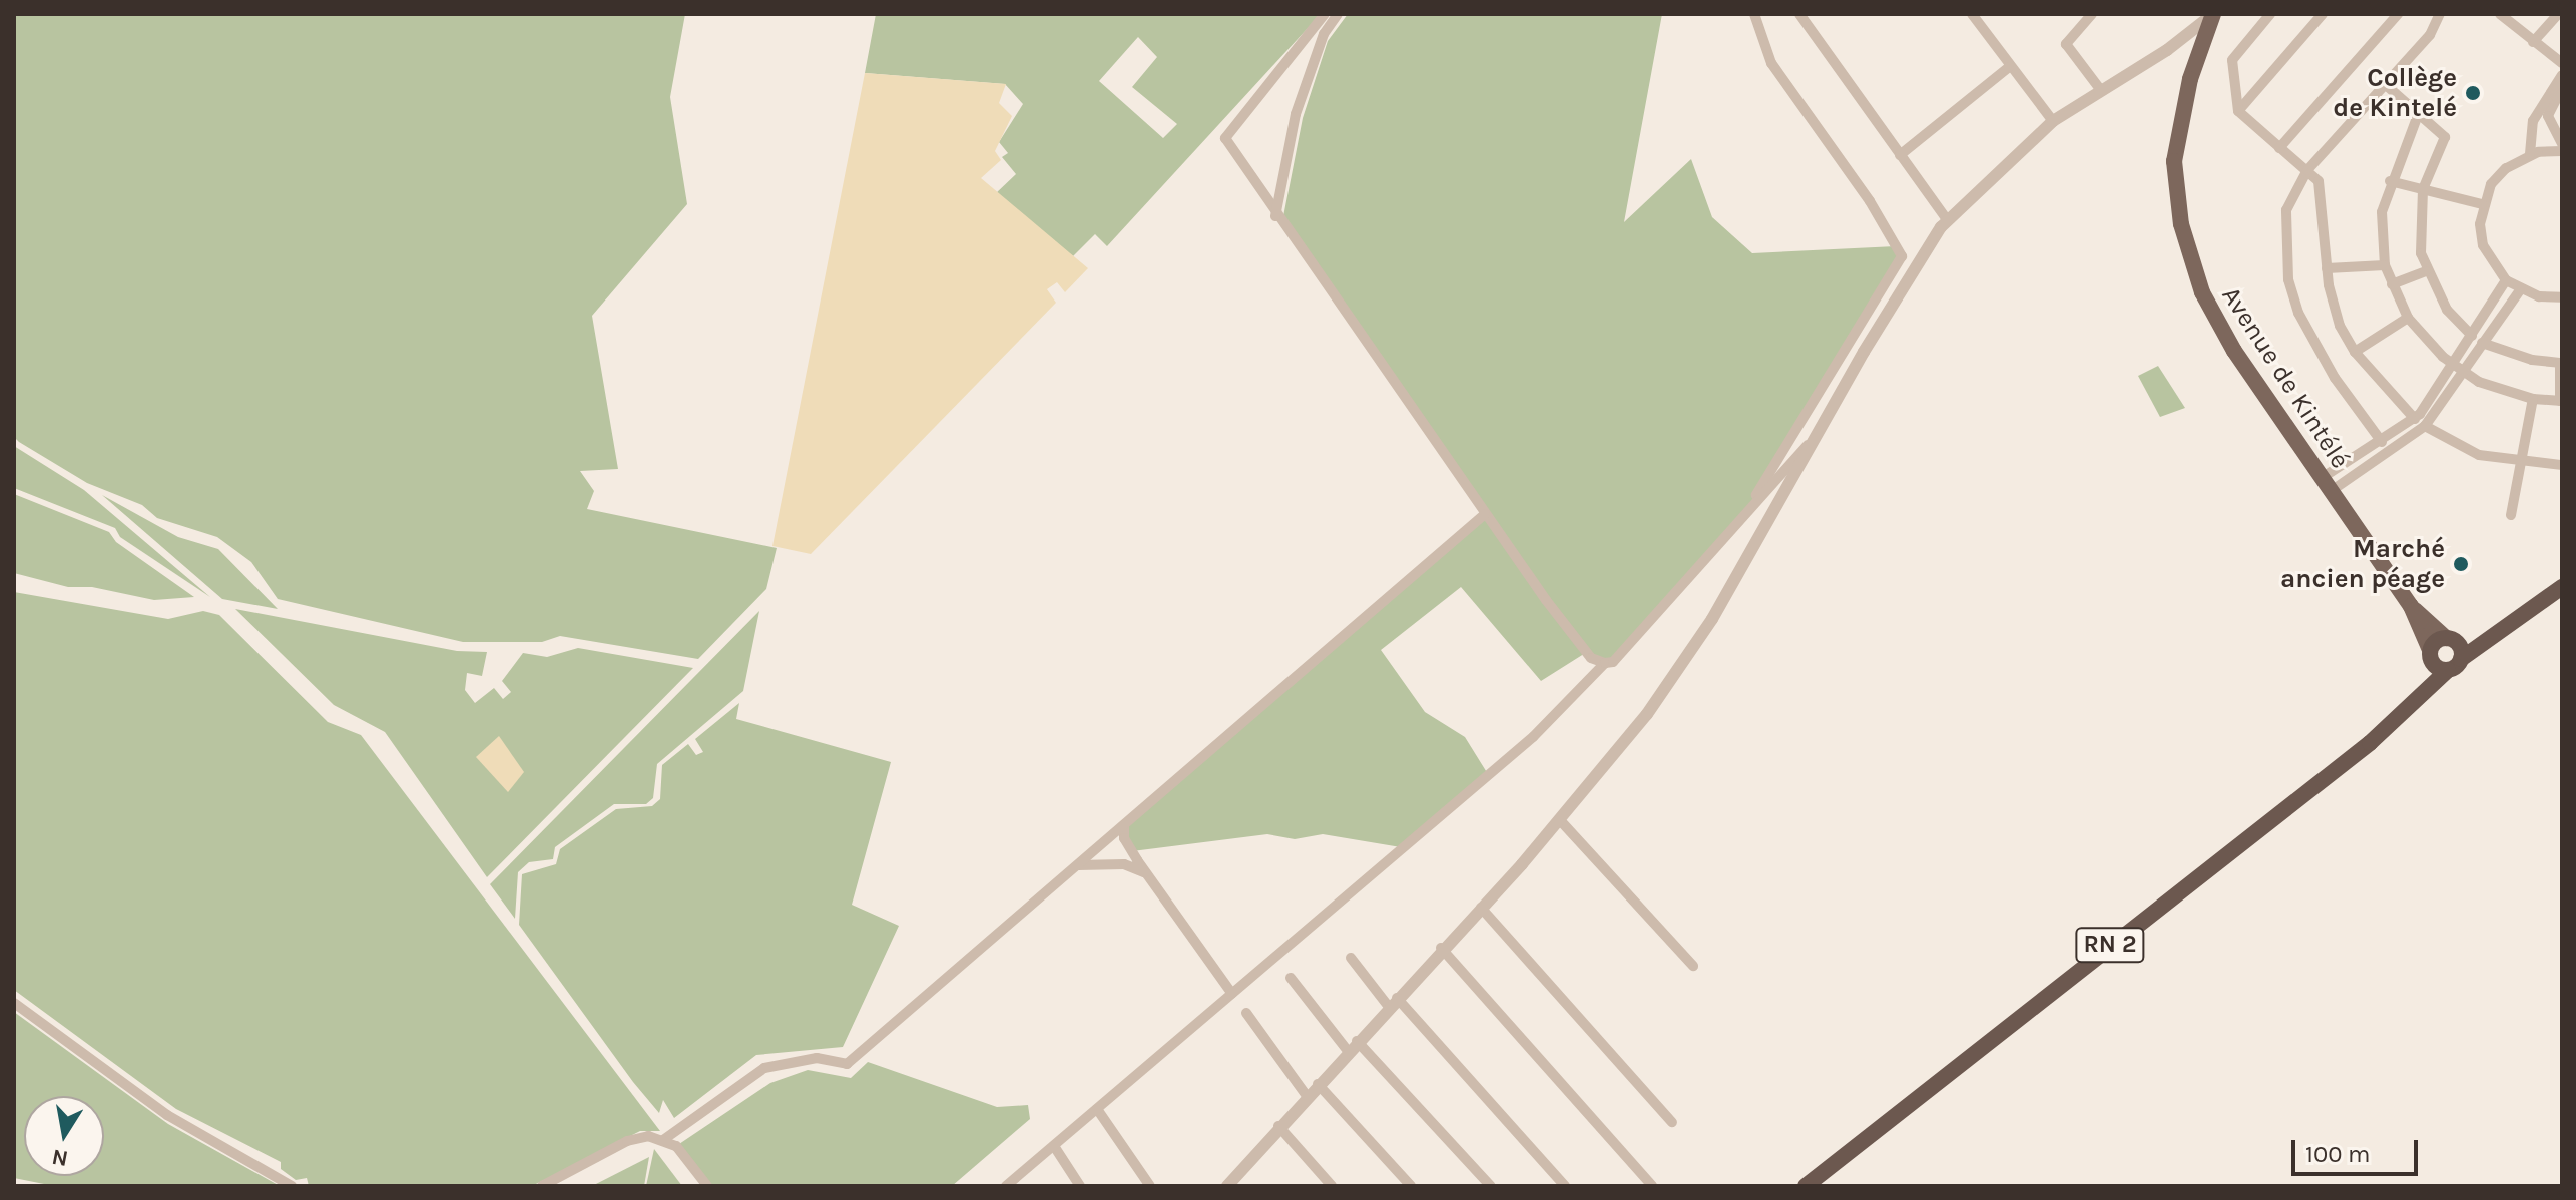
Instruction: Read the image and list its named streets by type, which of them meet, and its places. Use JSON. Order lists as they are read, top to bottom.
{
  "streets": {
    "highway": ["RN 2"],
    "main road": ["Avenue de Kintélé"]
  },
  "crossings": [
    ["Avenue de Kintélé", "RN 2"]
  ],
  "places": ["Collège de Kintelé", "Marché ancien péage"],
  "scale_bar": "100 m",
  "north": "bottom"
}
